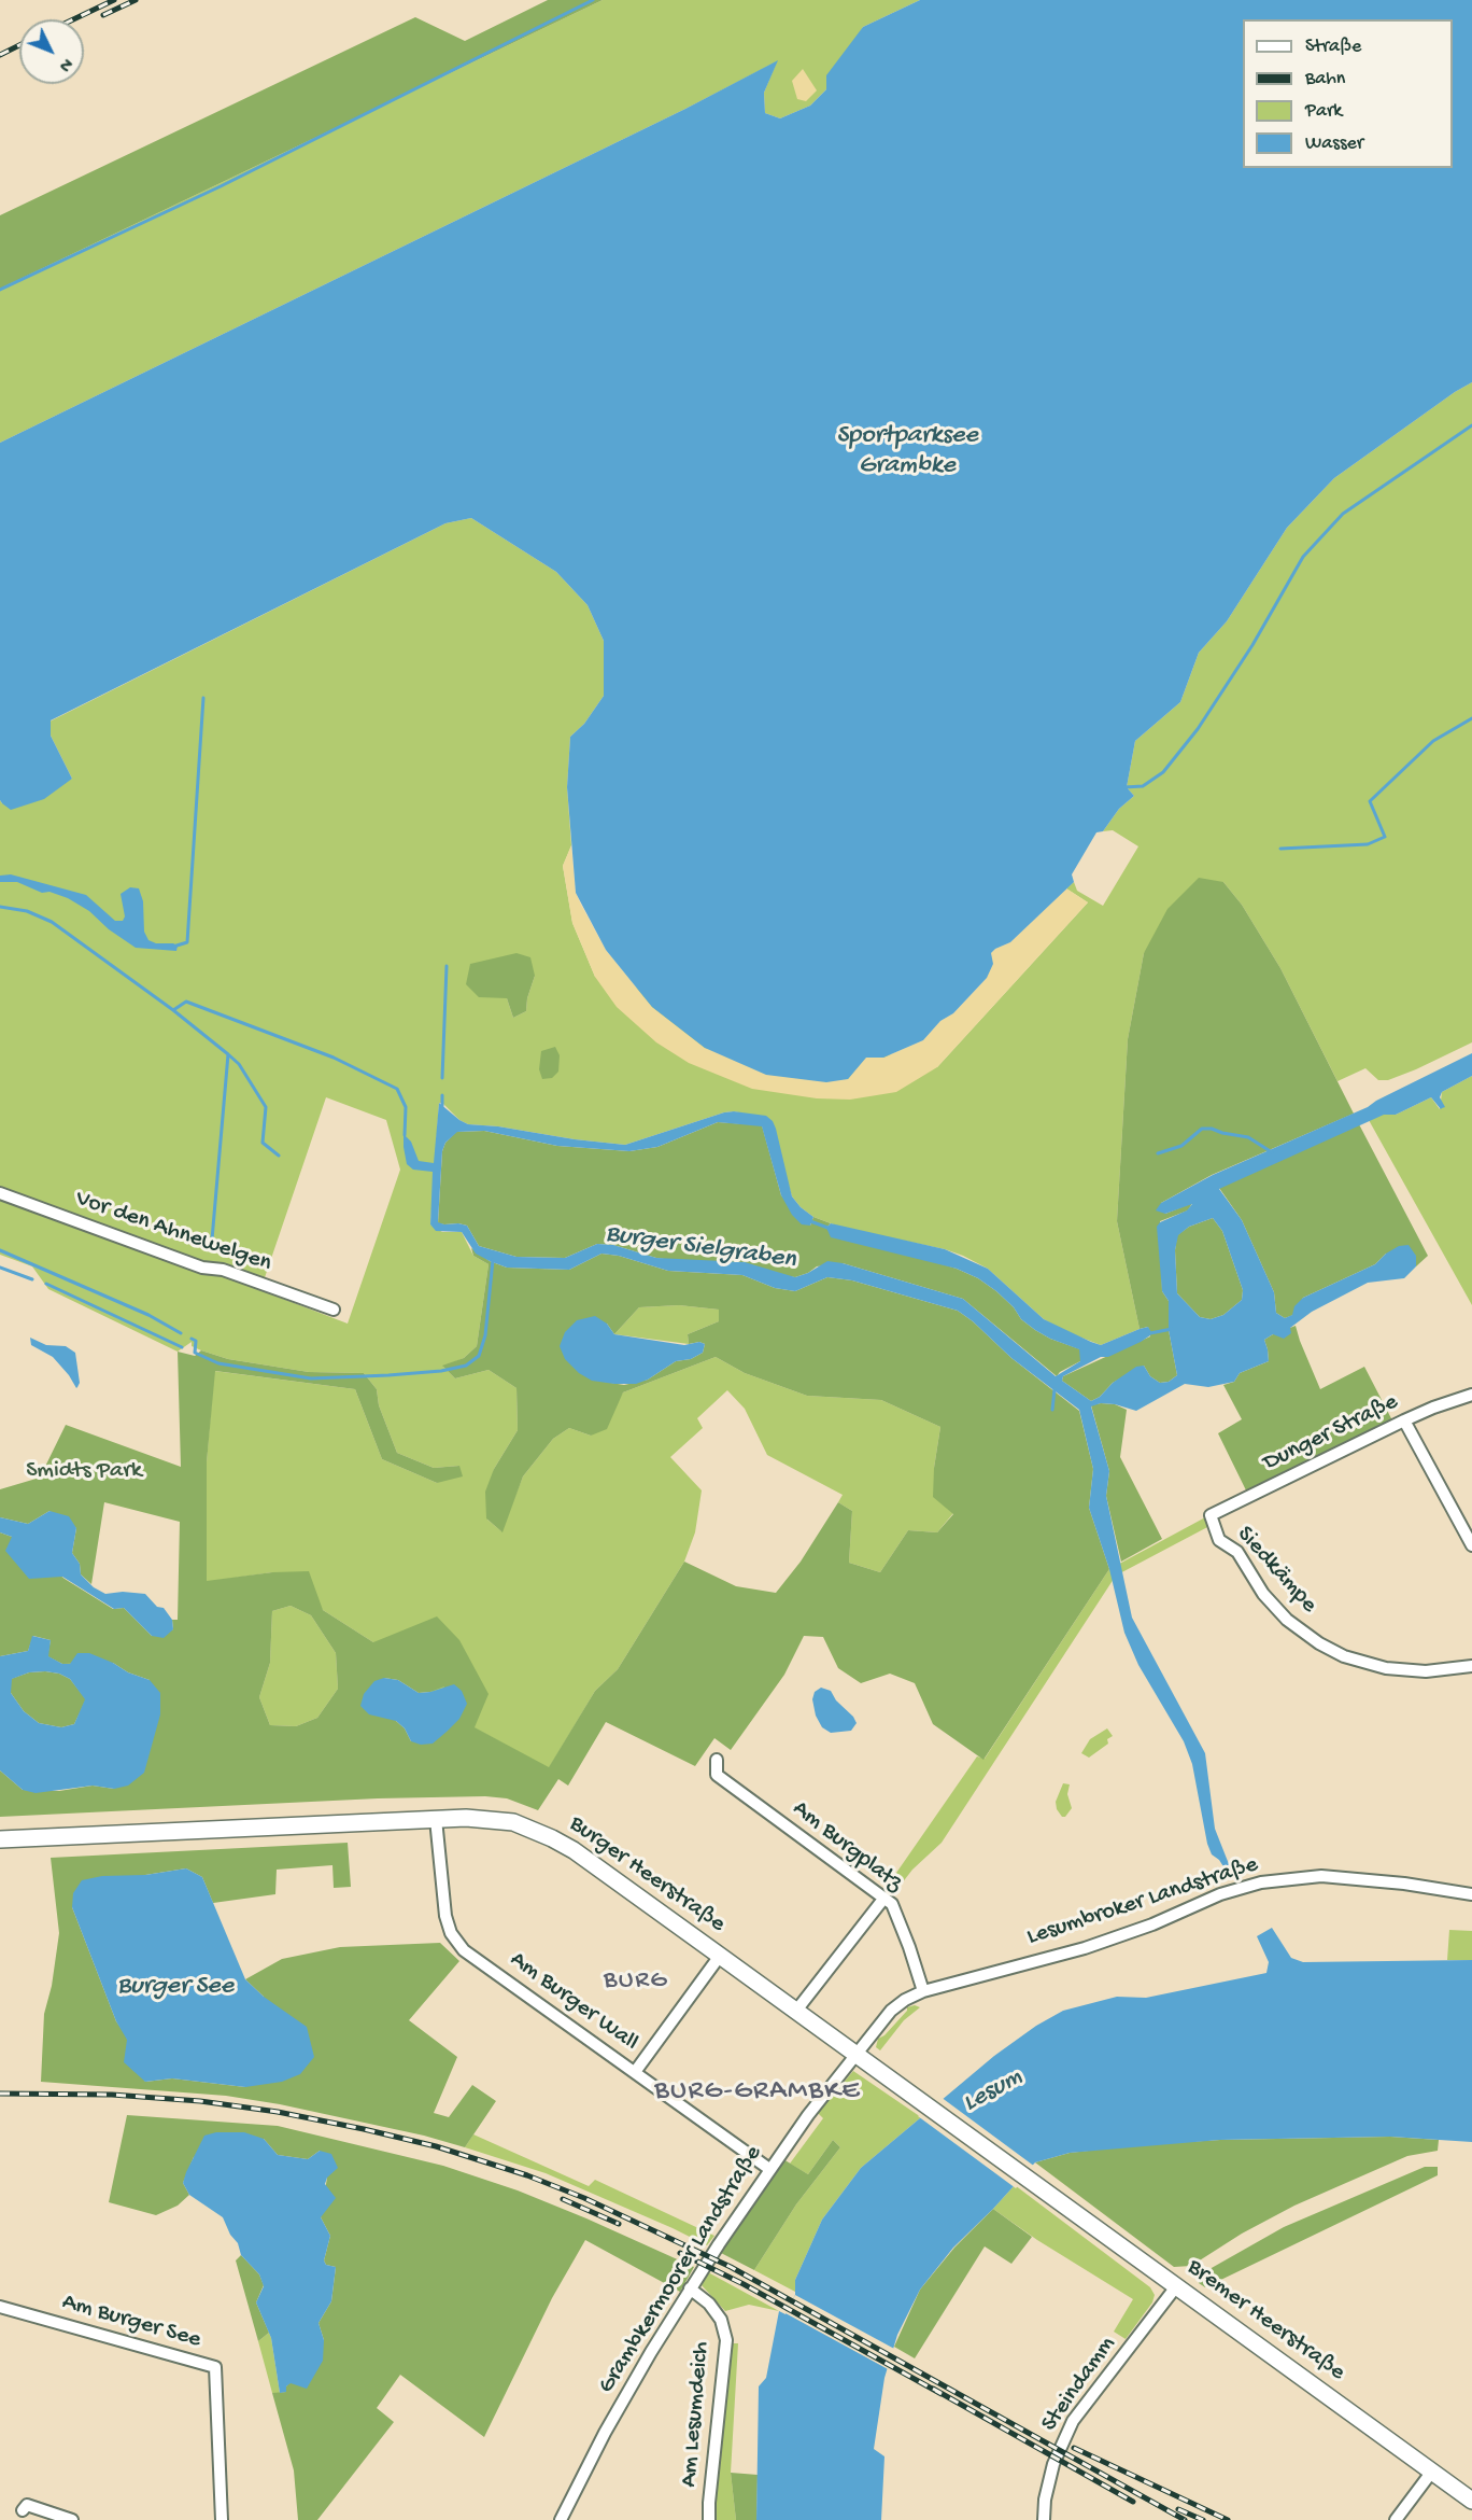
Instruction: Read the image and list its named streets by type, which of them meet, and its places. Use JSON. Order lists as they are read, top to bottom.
{
  "streets": {
    "main road": ["Burger Heerstraße", "Bremer Heerstraße"],
    "street": [
      "Vor den Ahnewelgen",
      "Dunger Straße",
      "Siedkämpe",
      "Am Burgplatz",
      "Lesumbroker Landstraße",
      "Am Burger Wall",
      "Grambkermoorer Landstraße",
      "Am Burger See",
      "Steindamm",
      "Am Lesumdeich"
    ]
  },
  "crossings": [
    ["Dunger Straße", "Siedkämpe"],
    ["Am Burgplatz", "Lesumbroker Landstraße"],
    ["Burger Heerstraße", "Lesumbroker Landstraße"],
    ["Burger Heerstraße", "Am Burger Wall"],
    ["Burger Heerstraße", "Grambkermoorer Landstraße"],
    ["Burger Heerstraße", "Bremer Heerstraße"],
    ["Lesumbroker Landstraße", "Grambkermoorer Landstraße"],
    ["Am Burger Wall", "Grambkermoorer Landstraße"],
    ["Grambkermoorer Landstraße", "Am Lesumdeich"],
    ["Bremer Heerstraße", "Steindamm"]
  ],
  "districts": ["BURG", "BURG-GRAMBKE"],
  "water": [
    "Sportparksee Grambke",
    "Burger Sielgraben",
    "Burger See",
    "Lesum"
  ],
  "parks": ["Smidts Park"],
  "legend": [
    "Straße",
    "Bahn",
    "Park",
    "Wasser"
  ],
  "north": "bottom right"
}
